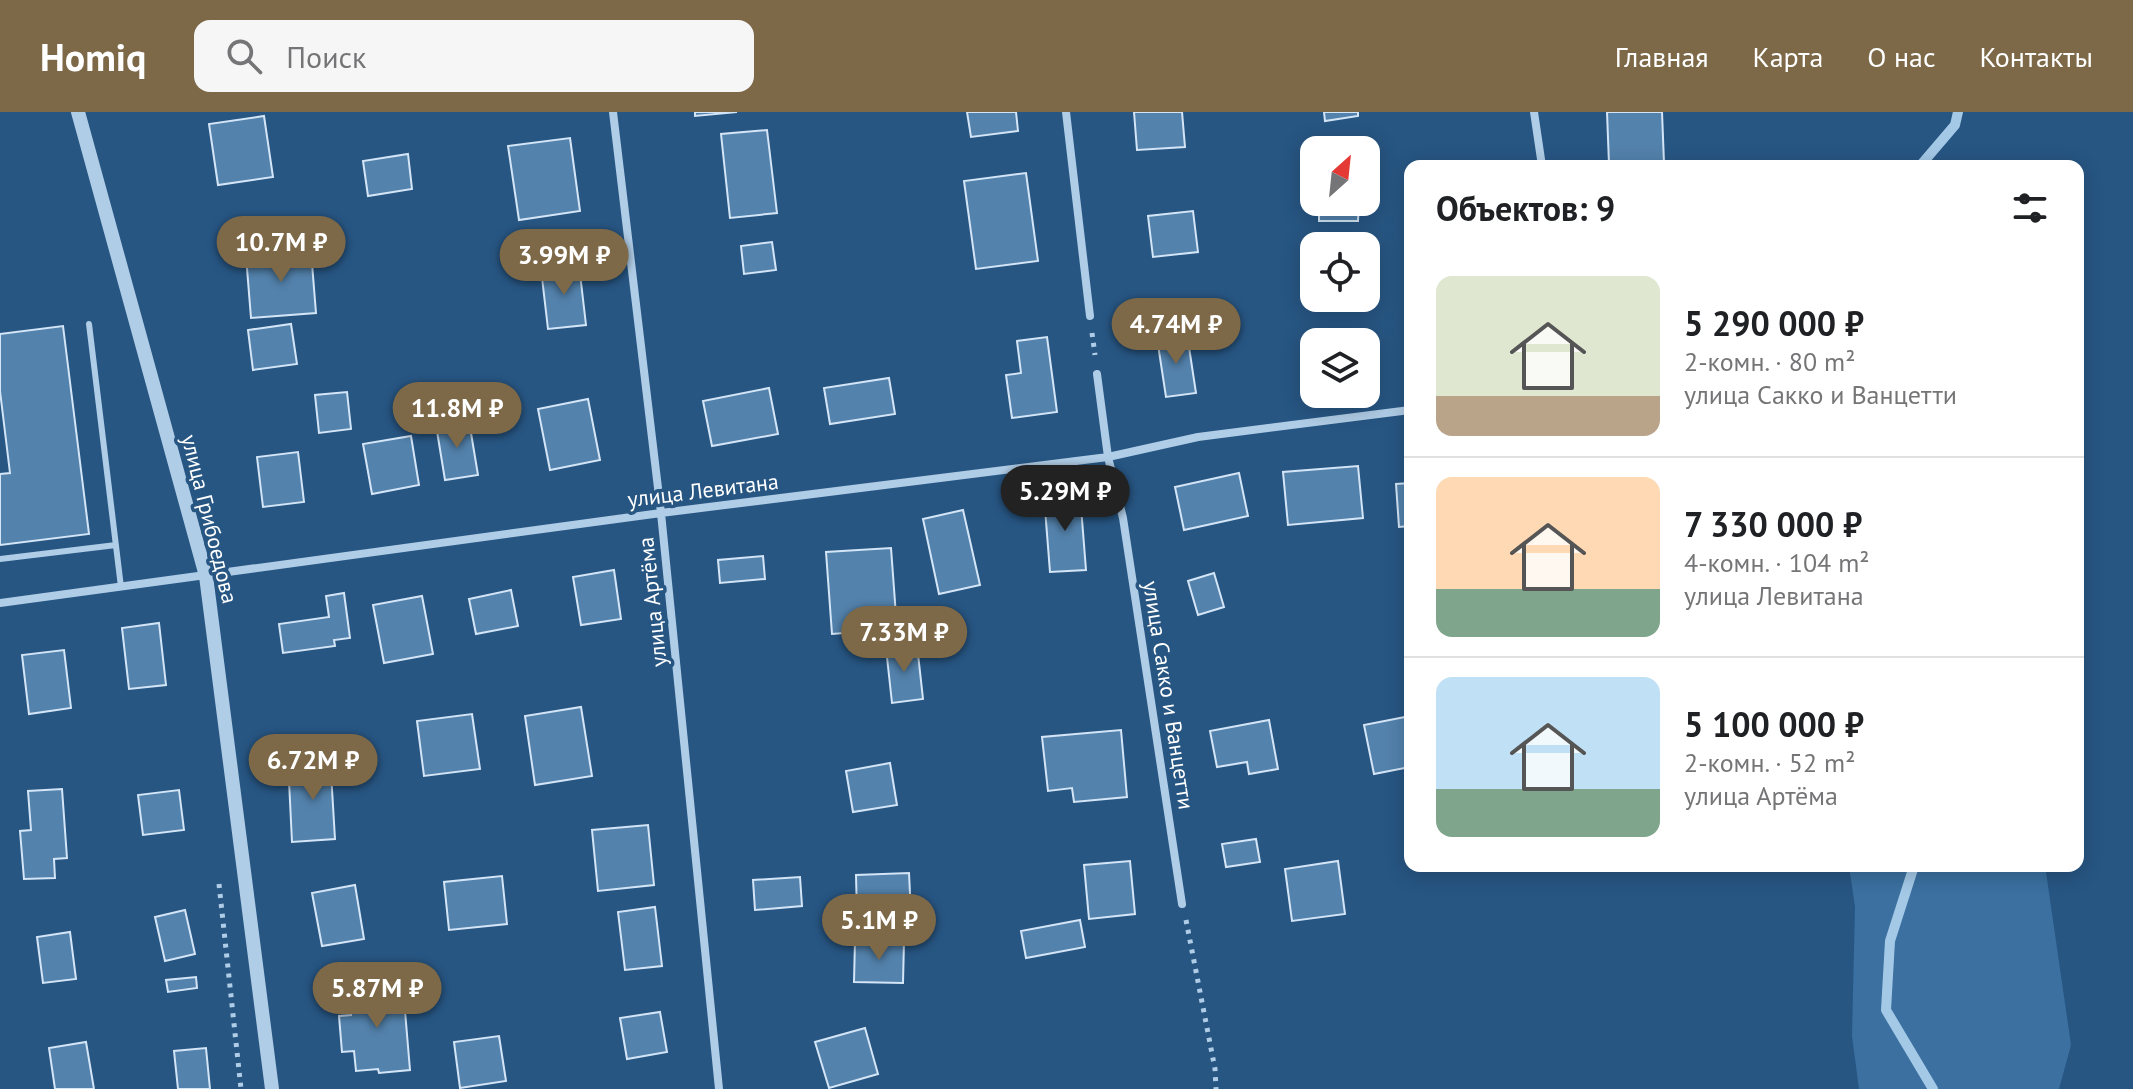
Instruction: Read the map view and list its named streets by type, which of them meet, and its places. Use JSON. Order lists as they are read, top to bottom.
{
  "streets": {
    "street": [
      "улица Левитана",
      "улица Грибоедова",
      "улица Артёма",
      "улица Сакко и Ванцетти"
    ]
  },
  "crossings": [
    ["улица Левитана", "улица Грибоедова"],
    ["улица Левитана", "улица Артёма"],
    ["улица Левитана", "улица Сакко и Ванцетти"]
  ],
  "north": "top right",
  "page": {
    "header": "Homiq",
    "search": "Поиск",
    "nav": [
      "Главная",
      "Карта",
      "О нас",
      "Контакты"
    ],
    "heading": "Объектов: 9",
    "price": [
      "10.7M ₽",
      "3.99M ₽",
      "4.74M ₽",
      "11.8M ₽",
      "5.29M ₽",
      "7.33M ₽",
      "6.72M ₽",
      "5.1M ₽",
      "5.87M ₽"
    ],
    "list": [
      {
        "name": "5 290 000 ₽",
        "note": "2-комн. · 80 m² · улица Сакко и Ванцетти"
      },
      {
        "name": "7 330 000 ₽",
        "note": "4-комн. · 104 m² · улица Левитана"
      },
      {
        "name": "5 100 000 ₽",
        "note": "2-комн. · 52 m² · улица Артёма"
      }
    ]
  }
}
